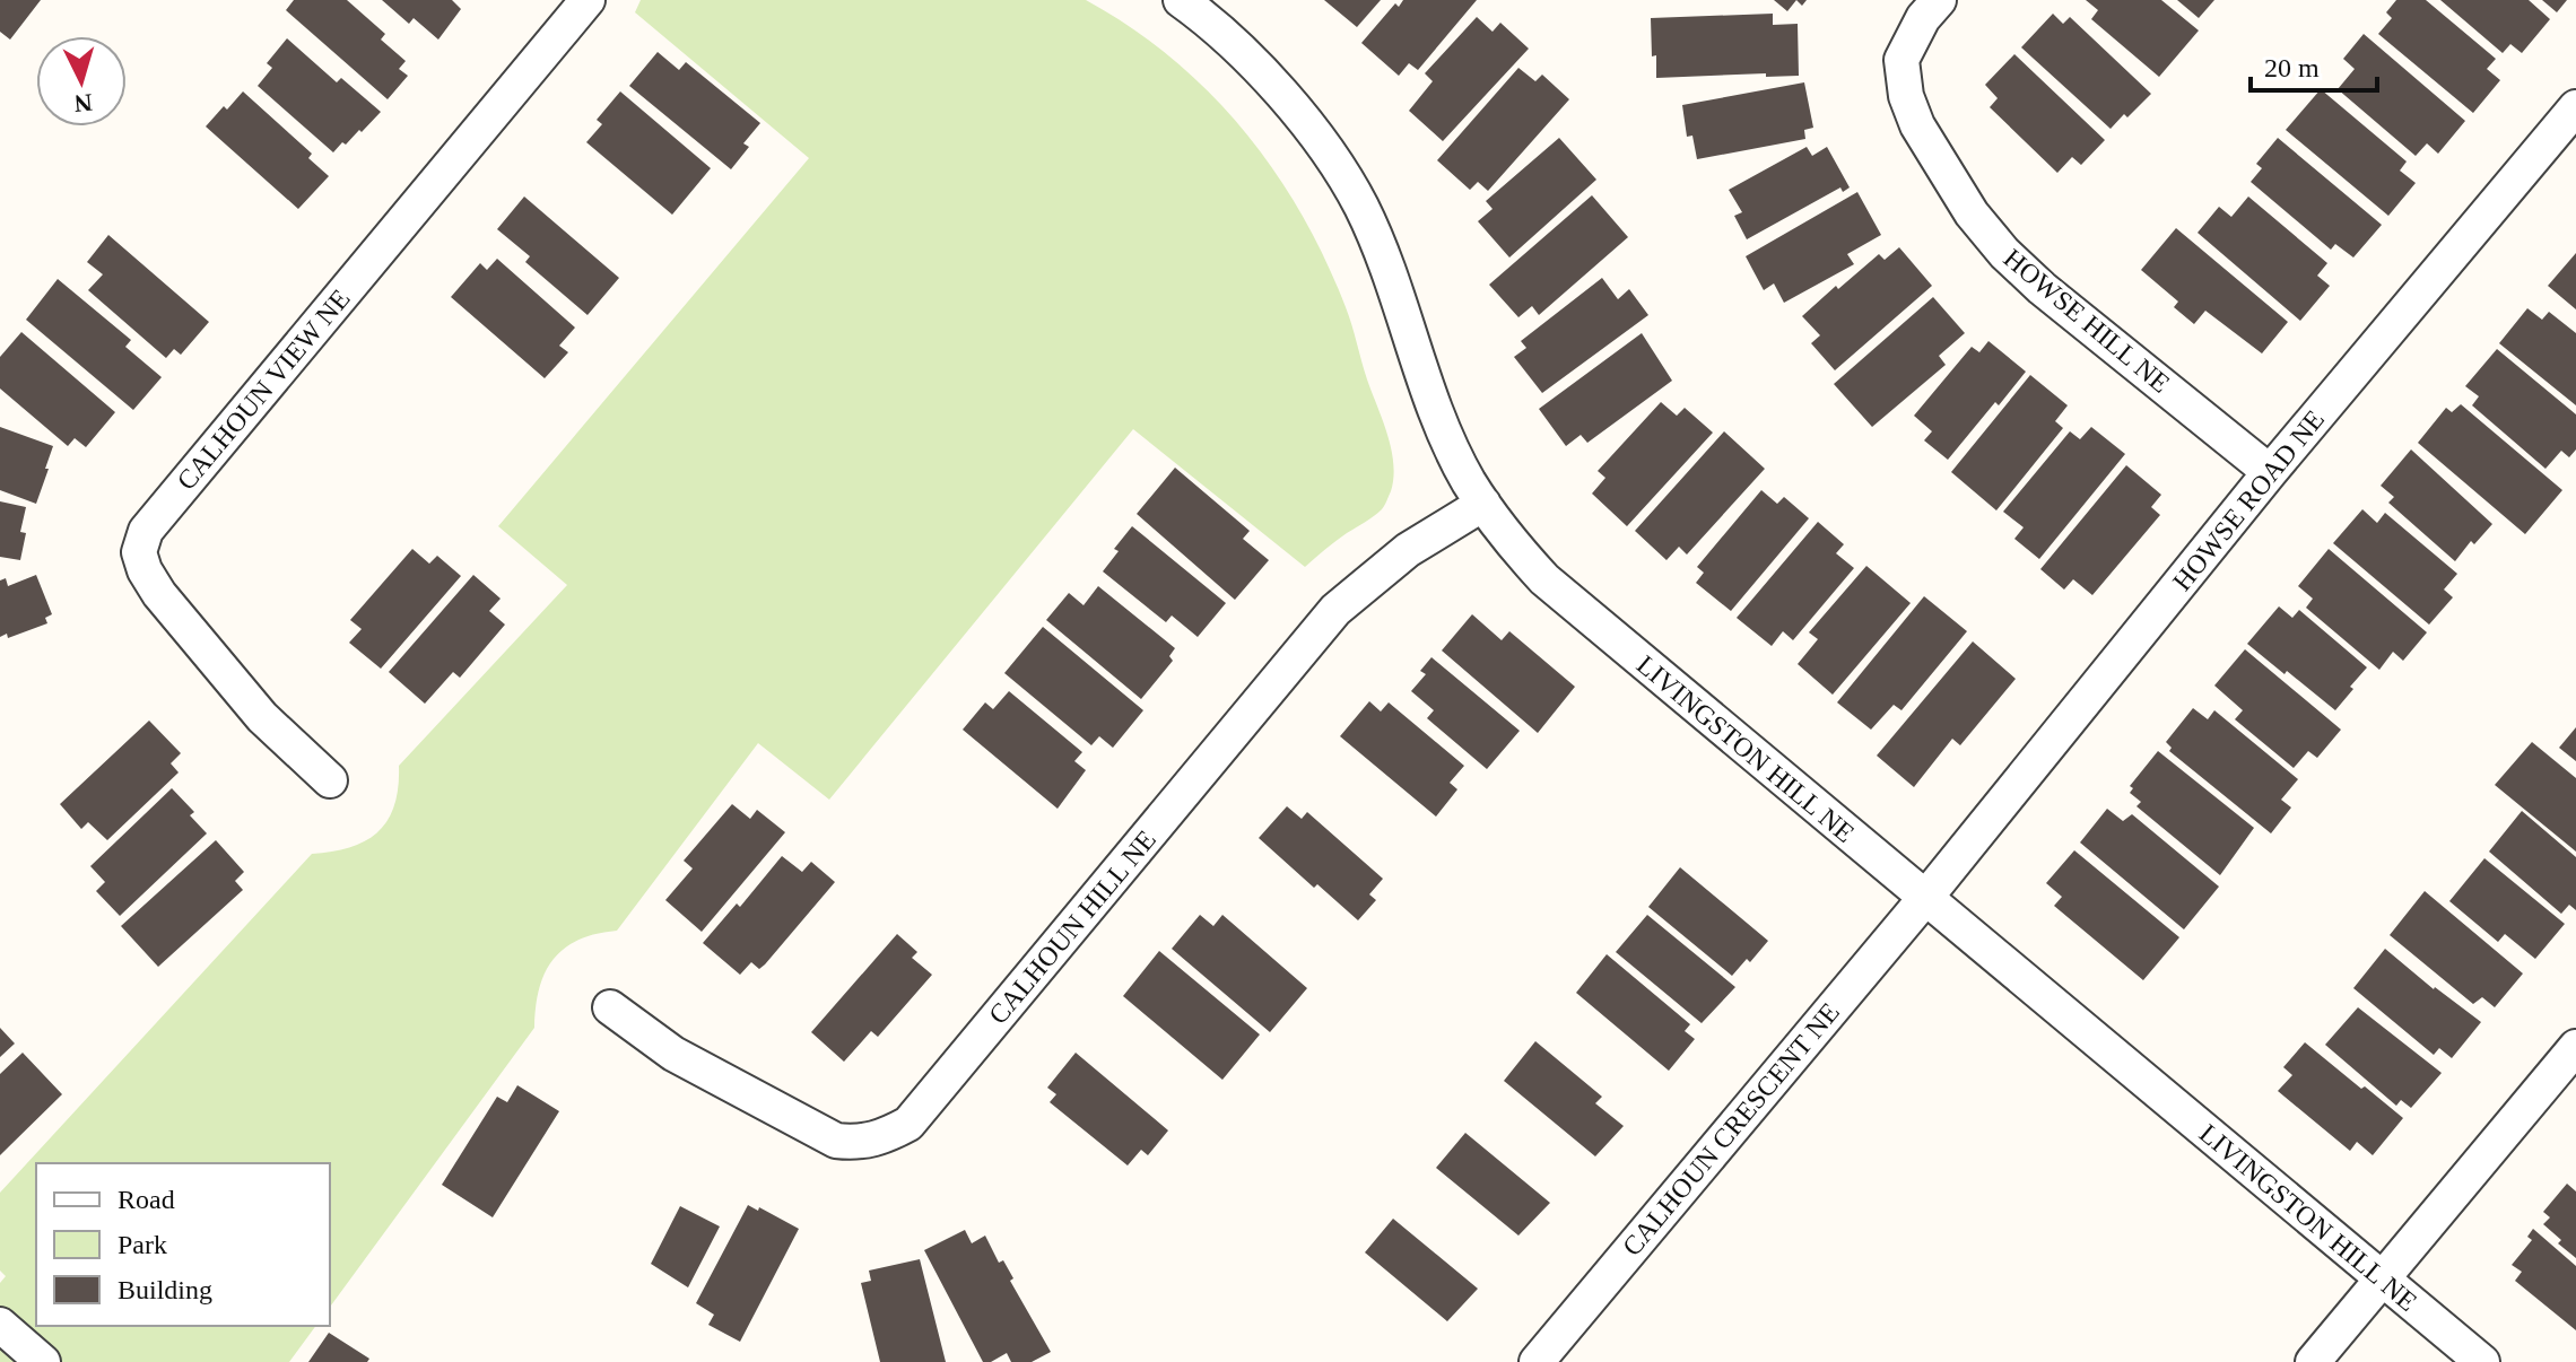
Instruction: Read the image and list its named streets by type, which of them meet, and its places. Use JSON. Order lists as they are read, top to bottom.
{
  "streets": {
    "street": [
      "HOWSE HILL NE",
      "CALHOUN VIEW NE",
      "HOWSE ROAD NE",
      "LIVINGSTON HILL NE",
      "CALHOUN HILL NE",
      "CALHOUN CRESCENT NE"
    ]
  },
  "crossings": [
    ["HOWSE HILL NE", "HOWSE ROAD NE"],
    ["HOWSE ROAD NE", "LIVINGSTON HILL NE"],
    ["HOWSE ROAD NE", "CALHOUN CRESCENT NE"],
    ["LIVINGSTON HILL NE", "CALHOUN HILL NE"],
    ["LIVINGSTON HILL NE", "CALHOUN CRESCENT NE"]
  ],
  "legend": ["Road", "Park", "Building"],
  "scale_bar": "20 m",
  "north": "bottom"
}
